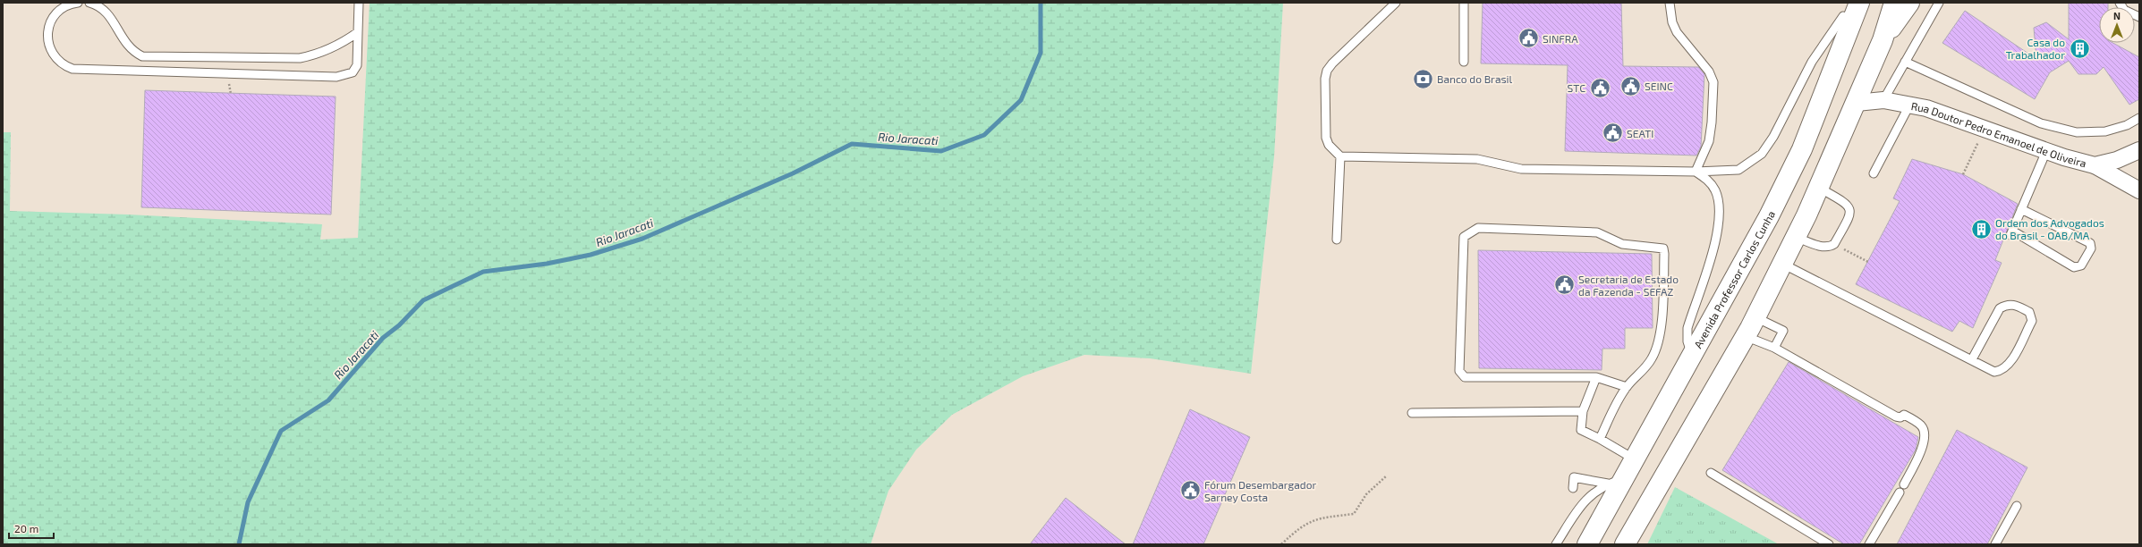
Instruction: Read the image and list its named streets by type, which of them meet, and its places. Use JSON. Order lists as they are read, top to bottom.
{
  "streets": {
    "main road": ["Avenida Professor Carlos Cunha"],
    "street": ["Rua Doutor Pedro Emanoel de Oliveira"]
  },
  "water": ["Rio Jaracati"],
  "places": {
    "public building": [
      "SINFRA",
      "SEINC",
      "STC",
      "SEATI",
      "Secretaria de Estado da Fazenda - SEFAZ",
      "Fórum Desembargador Sarney Costa"
    ],
    "building": ["Casa do Trabalhador", "Ordem dos Advogados do Brasil - OAB/MA"],
    "bank": ["Banco do Brasil"]
  },
  "scale_bar": "20 m",
  "north": "top"
}
